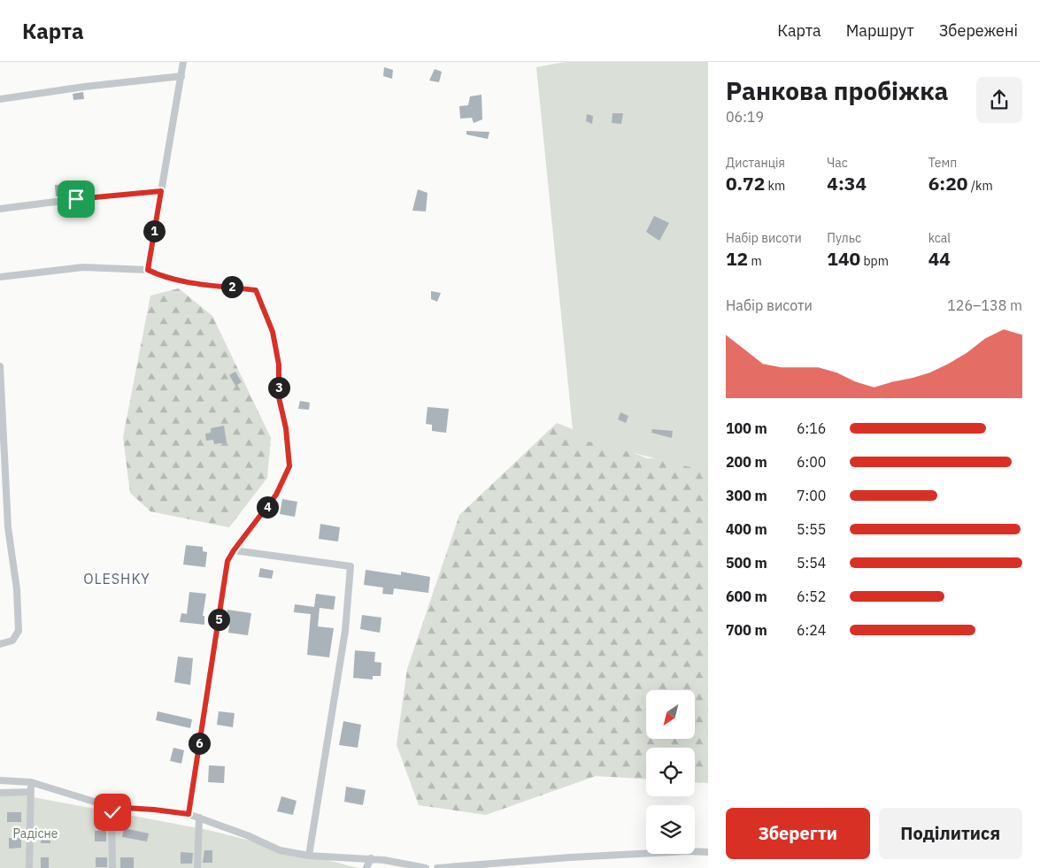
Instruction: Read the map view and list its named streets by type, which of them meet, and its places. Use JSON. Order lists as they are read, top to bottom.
{
  "districts": ["OLESHKY"],
  "parks": ["Радісне"],
  "north": "bottom left",
  "page": {
    "header": "Карта",
    "nav": ["Карта", "Маршрут", "Збережені"],
    "heading": ["Ранкова пробіжка", "06:19"],
    "stats": [
      ["Дистанція", "0.72 km"],
      ["Час", "4:34"],
      ["Темп", "6:20 /km"],
      ["Набір висоти", "12 m"],
      ["Пульс", "140 bpm"],
      ["kcal", "44"]
    ],
    "pins": [
      "1",
      "2",
      "3",
      "4",
      "5",
      "6"
    ],
    "chart": ["Набір висоти", "126–138 m"],
    "list": [
      {
        "name": "100 m",
        "note": "6:16"
      },
      {
        "name": "200 m",
        "note": "6:00"
      },
      {
        "name": "300 m",
        "note": "7:00"
      },
      {
        "name": "400 m",
        "note": "5:55"
      },
      {
        "name": "500 m",
        "note": "5:54"
      },
      {
        "name": "600 m",
        "note": "6:52"
      },
      {
        "name": "700 m",
        "note": "6:24"
      }
    ],
    "buttons": ["Зберегти", "Поділитися"]
  }
}
